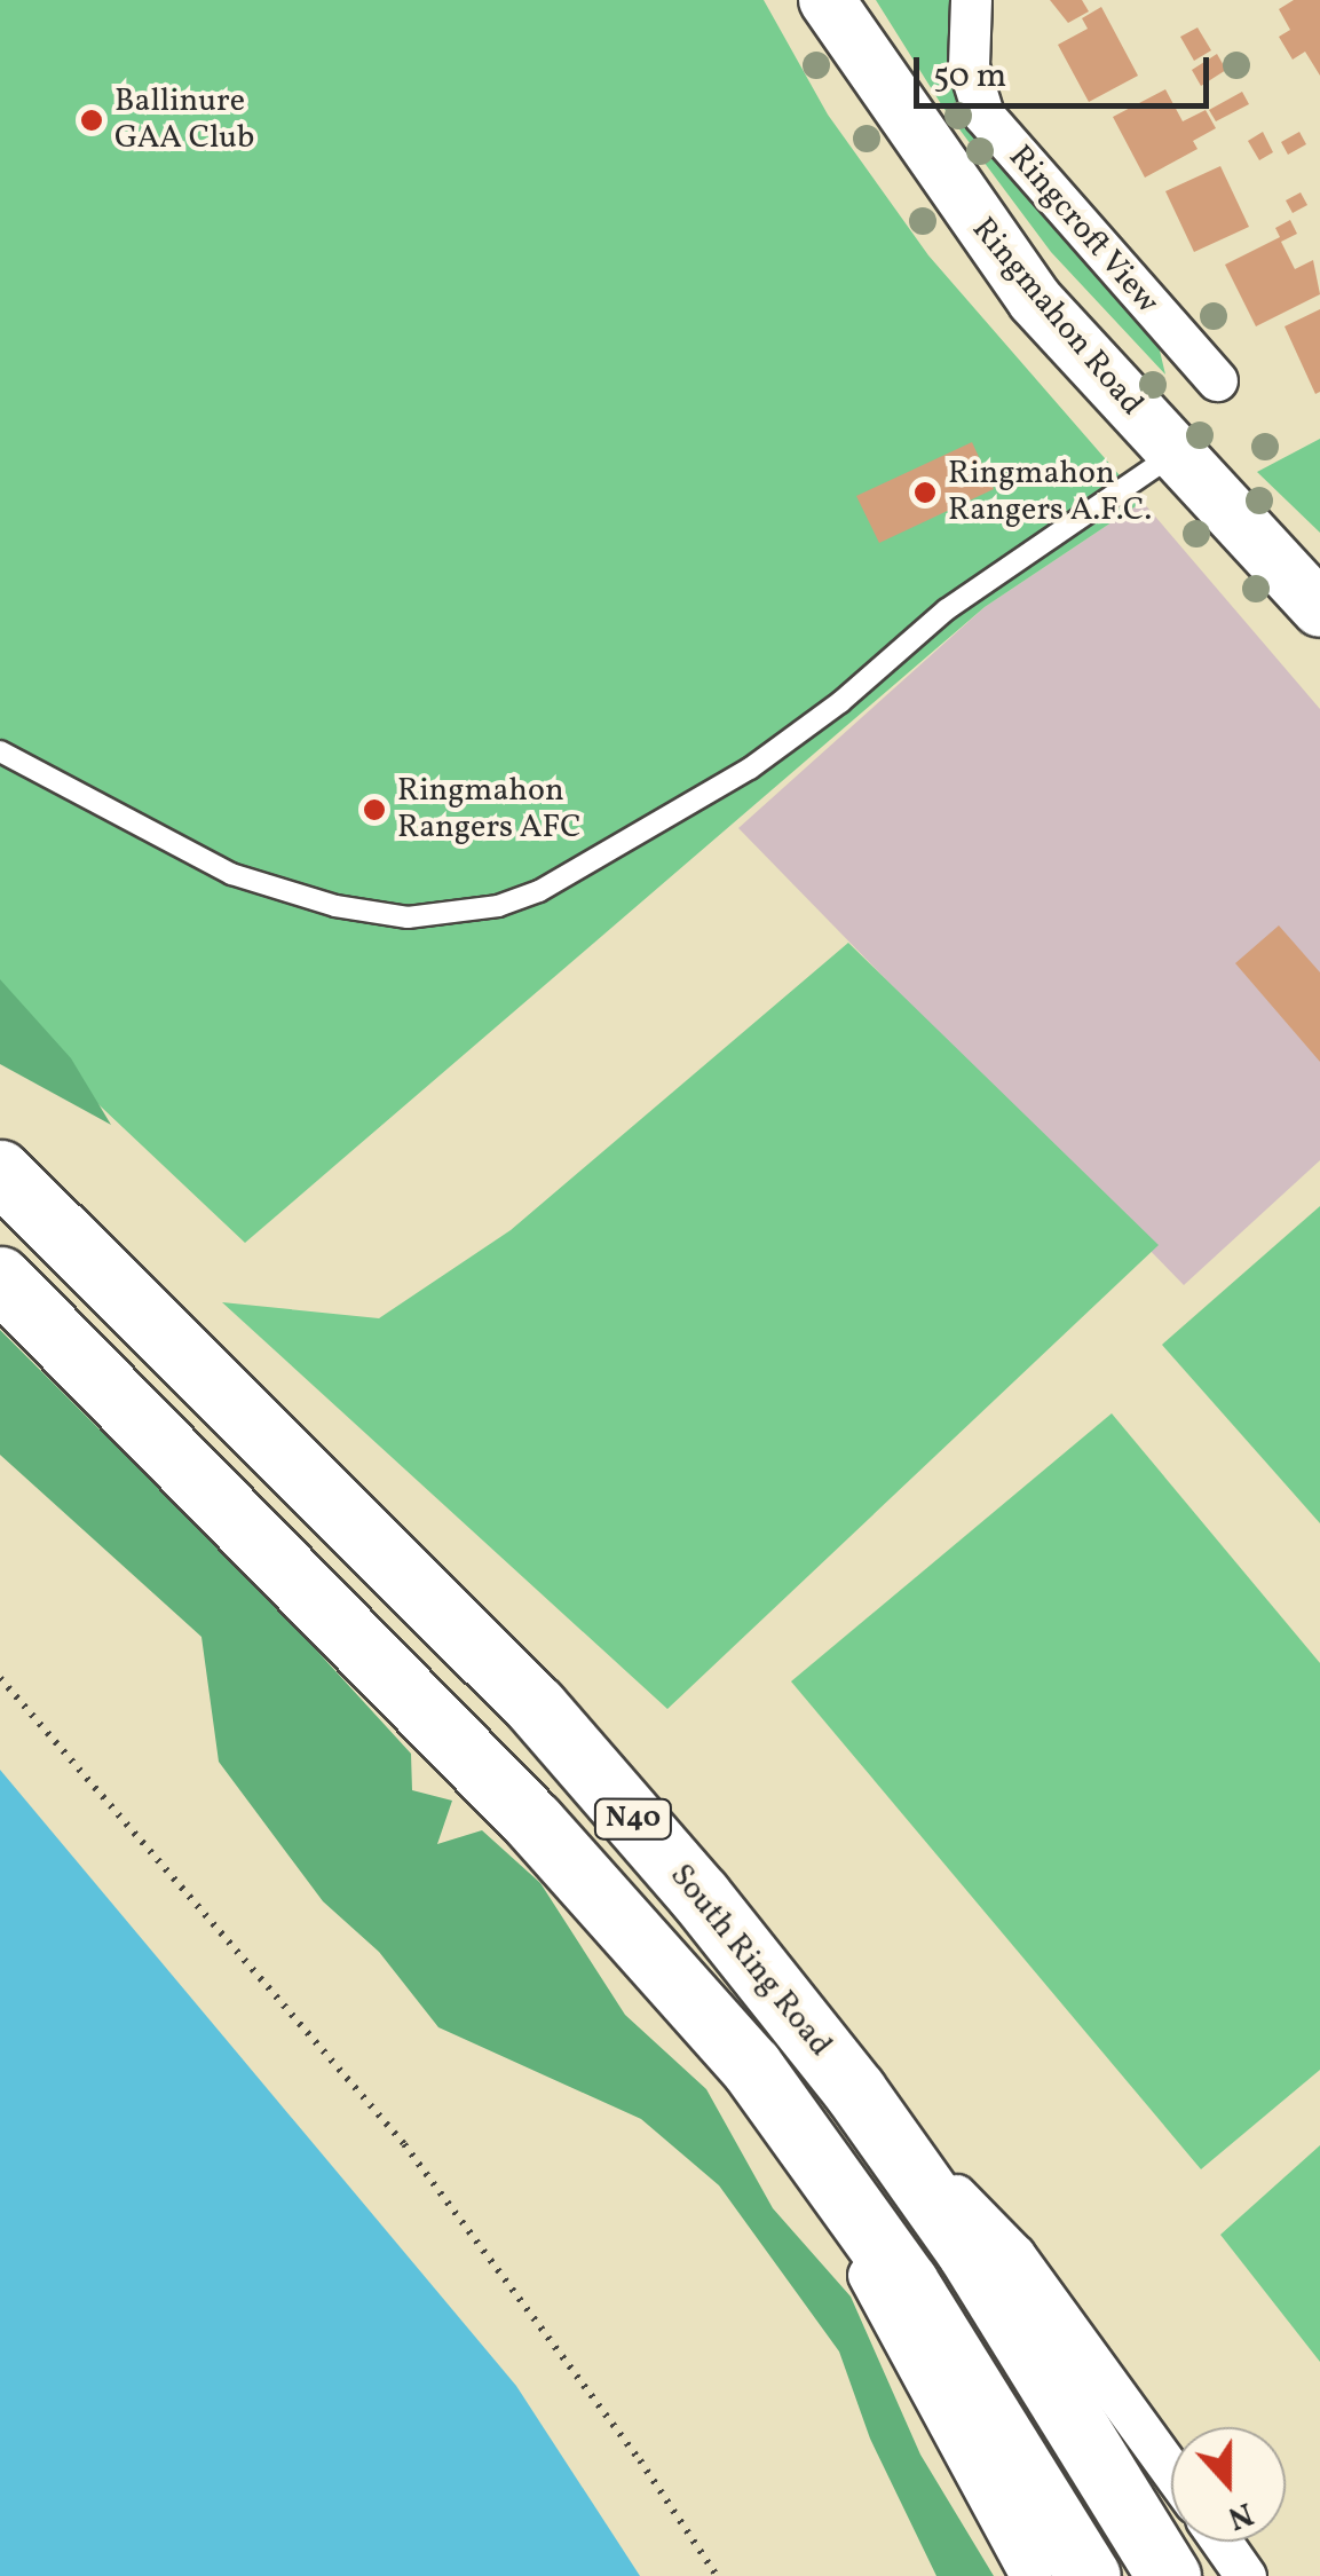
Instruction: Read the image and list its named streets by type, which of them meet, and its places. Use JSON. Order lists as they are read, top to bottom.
{
  "streets": {
    "highway": ["N40", "South Ring Road"],
    "street": ["Ringcroft View", "Ringmahon Road"]
  },
  "places": ["Ballinure GAA Club", "Ringmahon Rangers A.F.C.", "Ringmahon Rangers AFC"],
  "scale_bar": "50 m",
  "north": "bottom"
}
